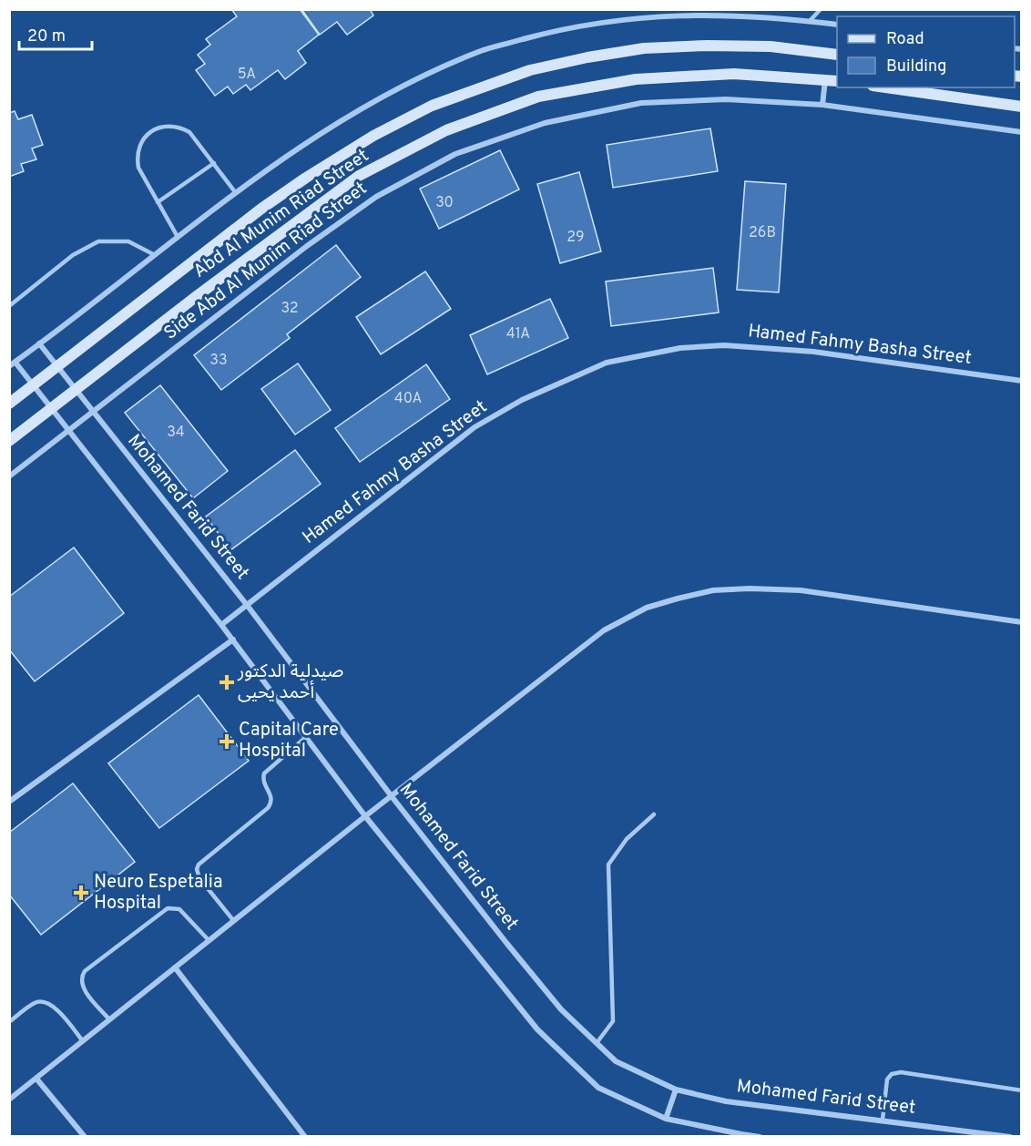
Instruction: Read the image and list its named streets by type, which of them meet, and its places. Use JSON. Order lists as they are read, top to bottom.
{
  "streets": {
    "street": [
      "Abd Al Munim Riad Street",
      "Side Abd Al Munim Riad Street",
      "Hamed Fahmy Basha Street",
      "Mohamed Farid Street"
    ]
  },
  "crossings": [
    ["Abd Al Munim Riad Street", "Mohamed Farid Street"],
    ["Side Abd Al Munim Riad Street", "Mohamed Farid Street"],
    ["Hamed Fahmy Basha Street", "Mohamed Farid Street"]
  ],
  "places": {
    "health": ["صيدلية الدكتور أحمد يحيى", "Capital Care Hospital", "Neuro Espetalia Hospital"]
  },
  "house_numbers": [
    "5A",
    "30",
    "26B",
    "29",
    "32",
    "41A",
    "33",
    "40A",
    "34"
  ],
  "legend": ["Road", "Building"],
  "scale_bar": "20 m"
}
